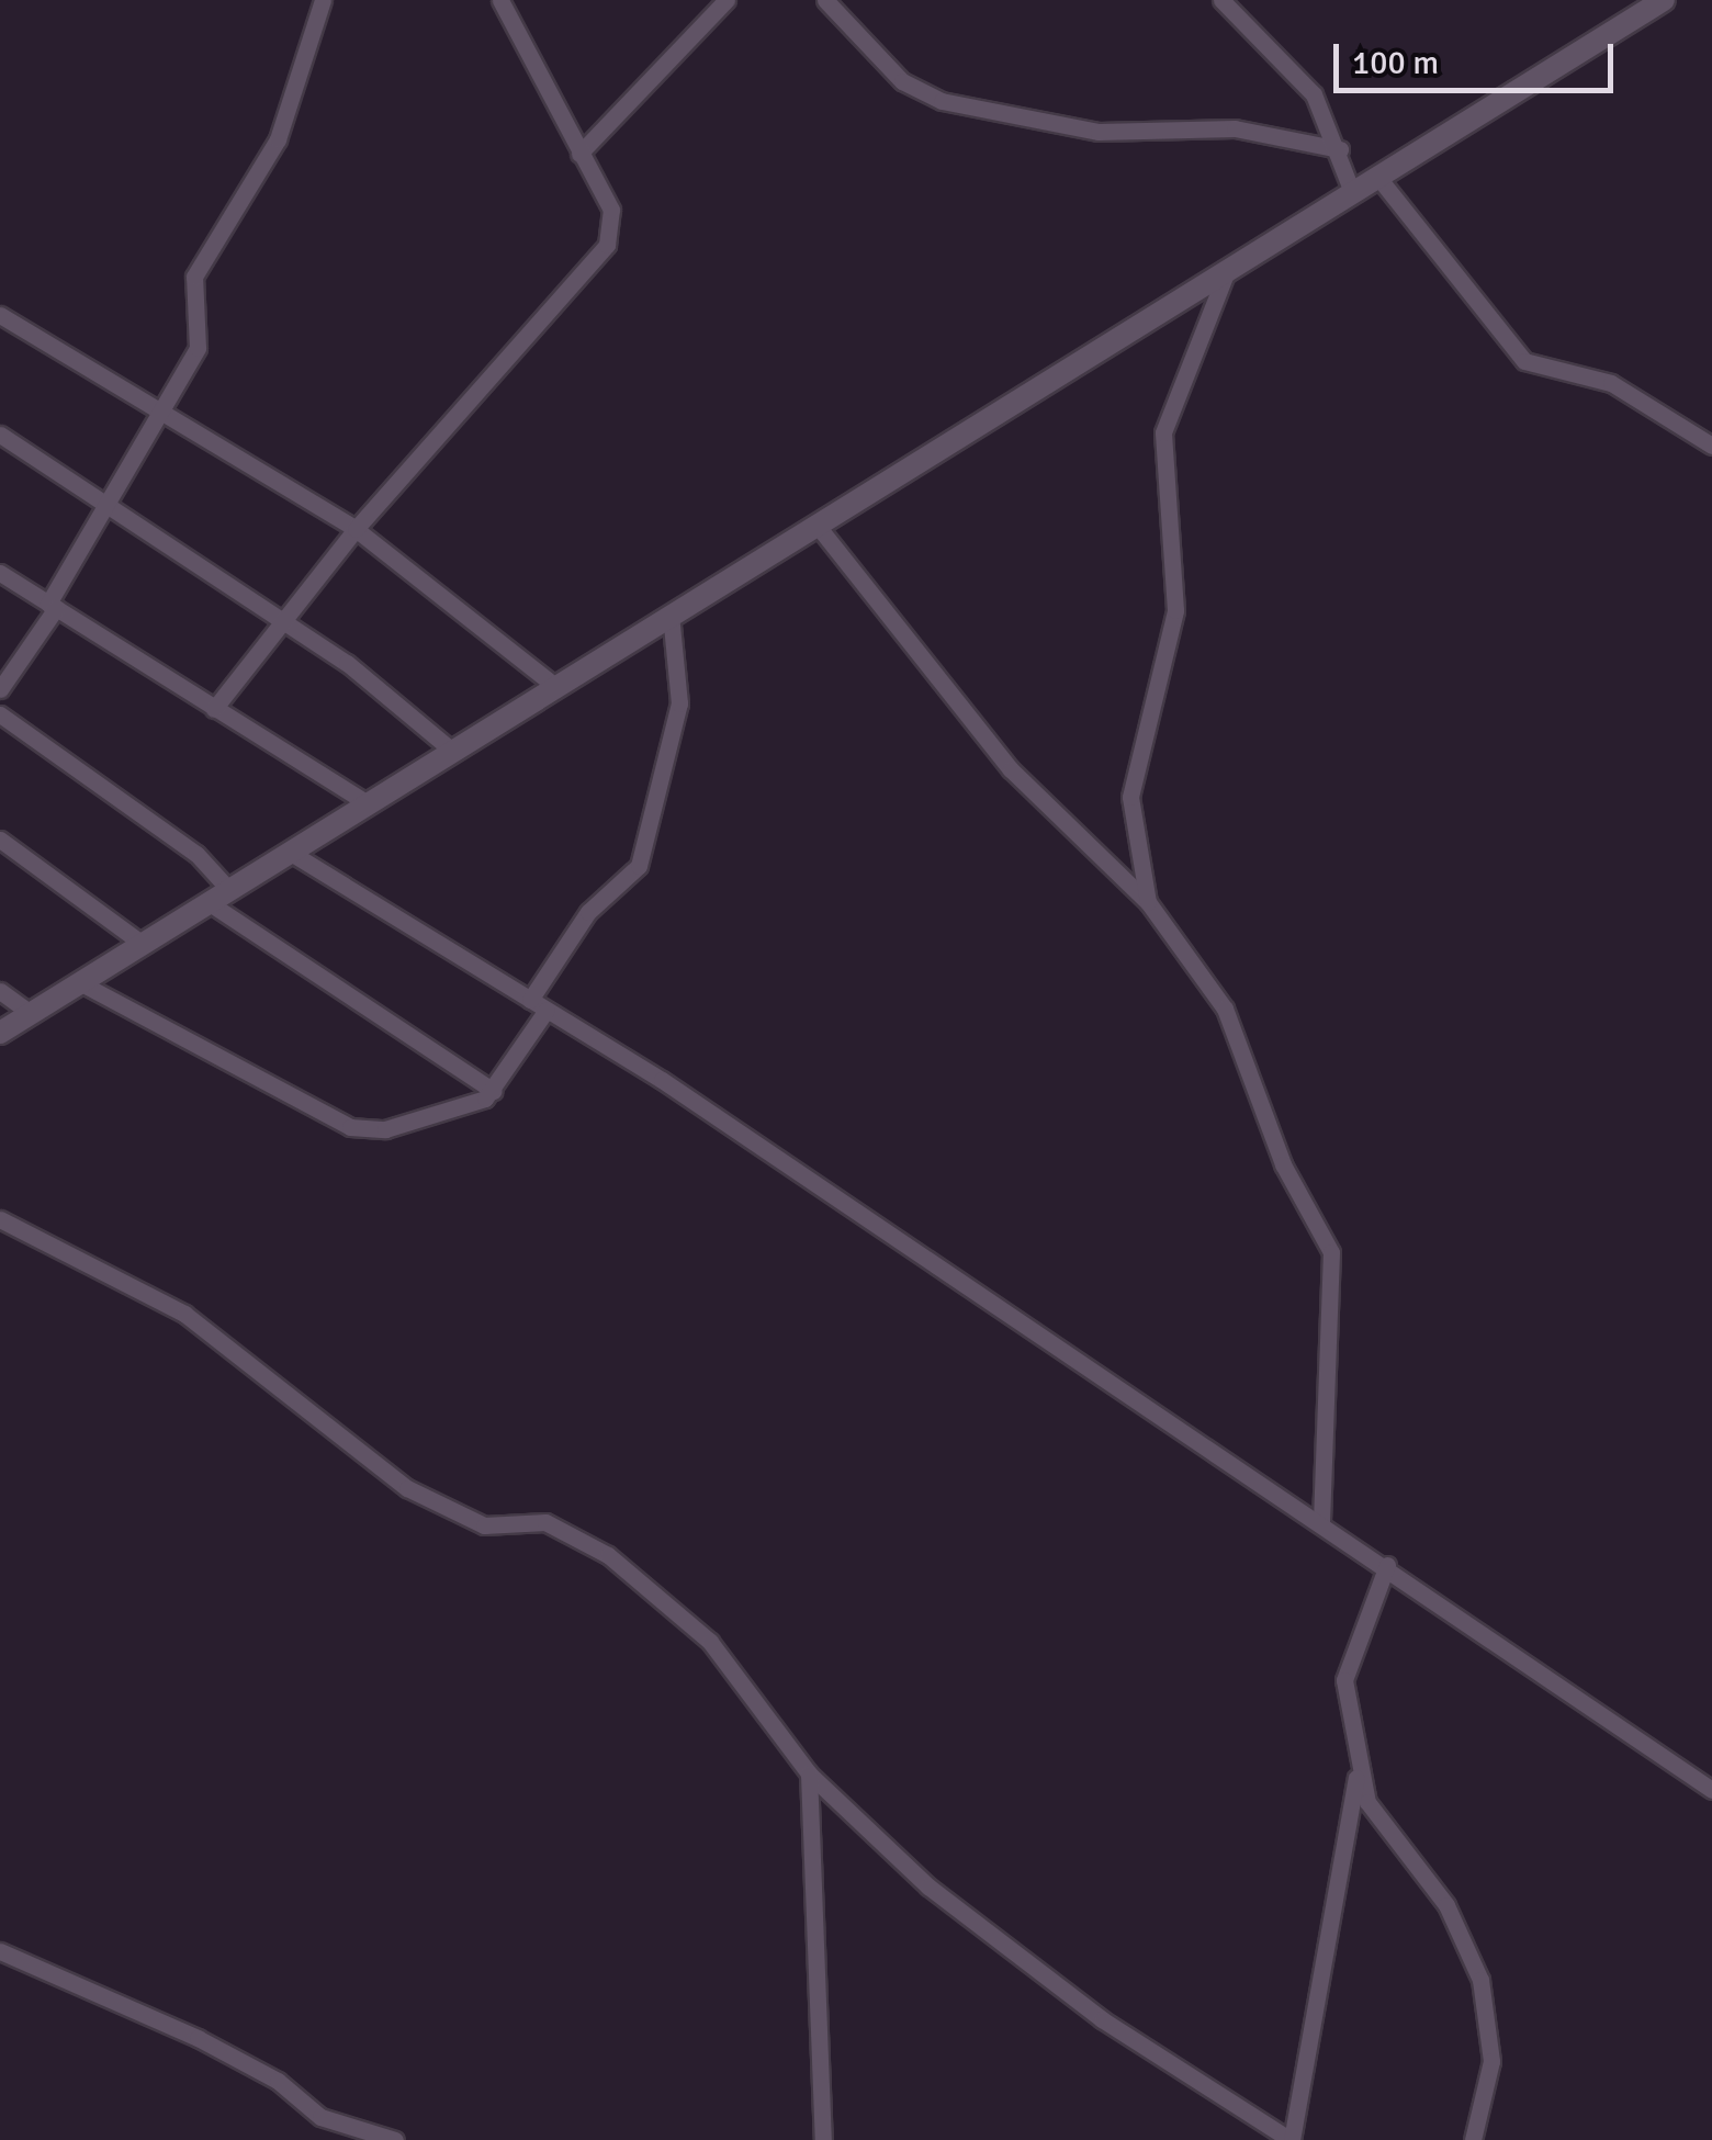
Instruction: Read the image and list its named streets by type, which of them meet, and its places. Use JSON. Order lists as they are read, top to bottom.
{
  "scale_bar": "100 m"
}
